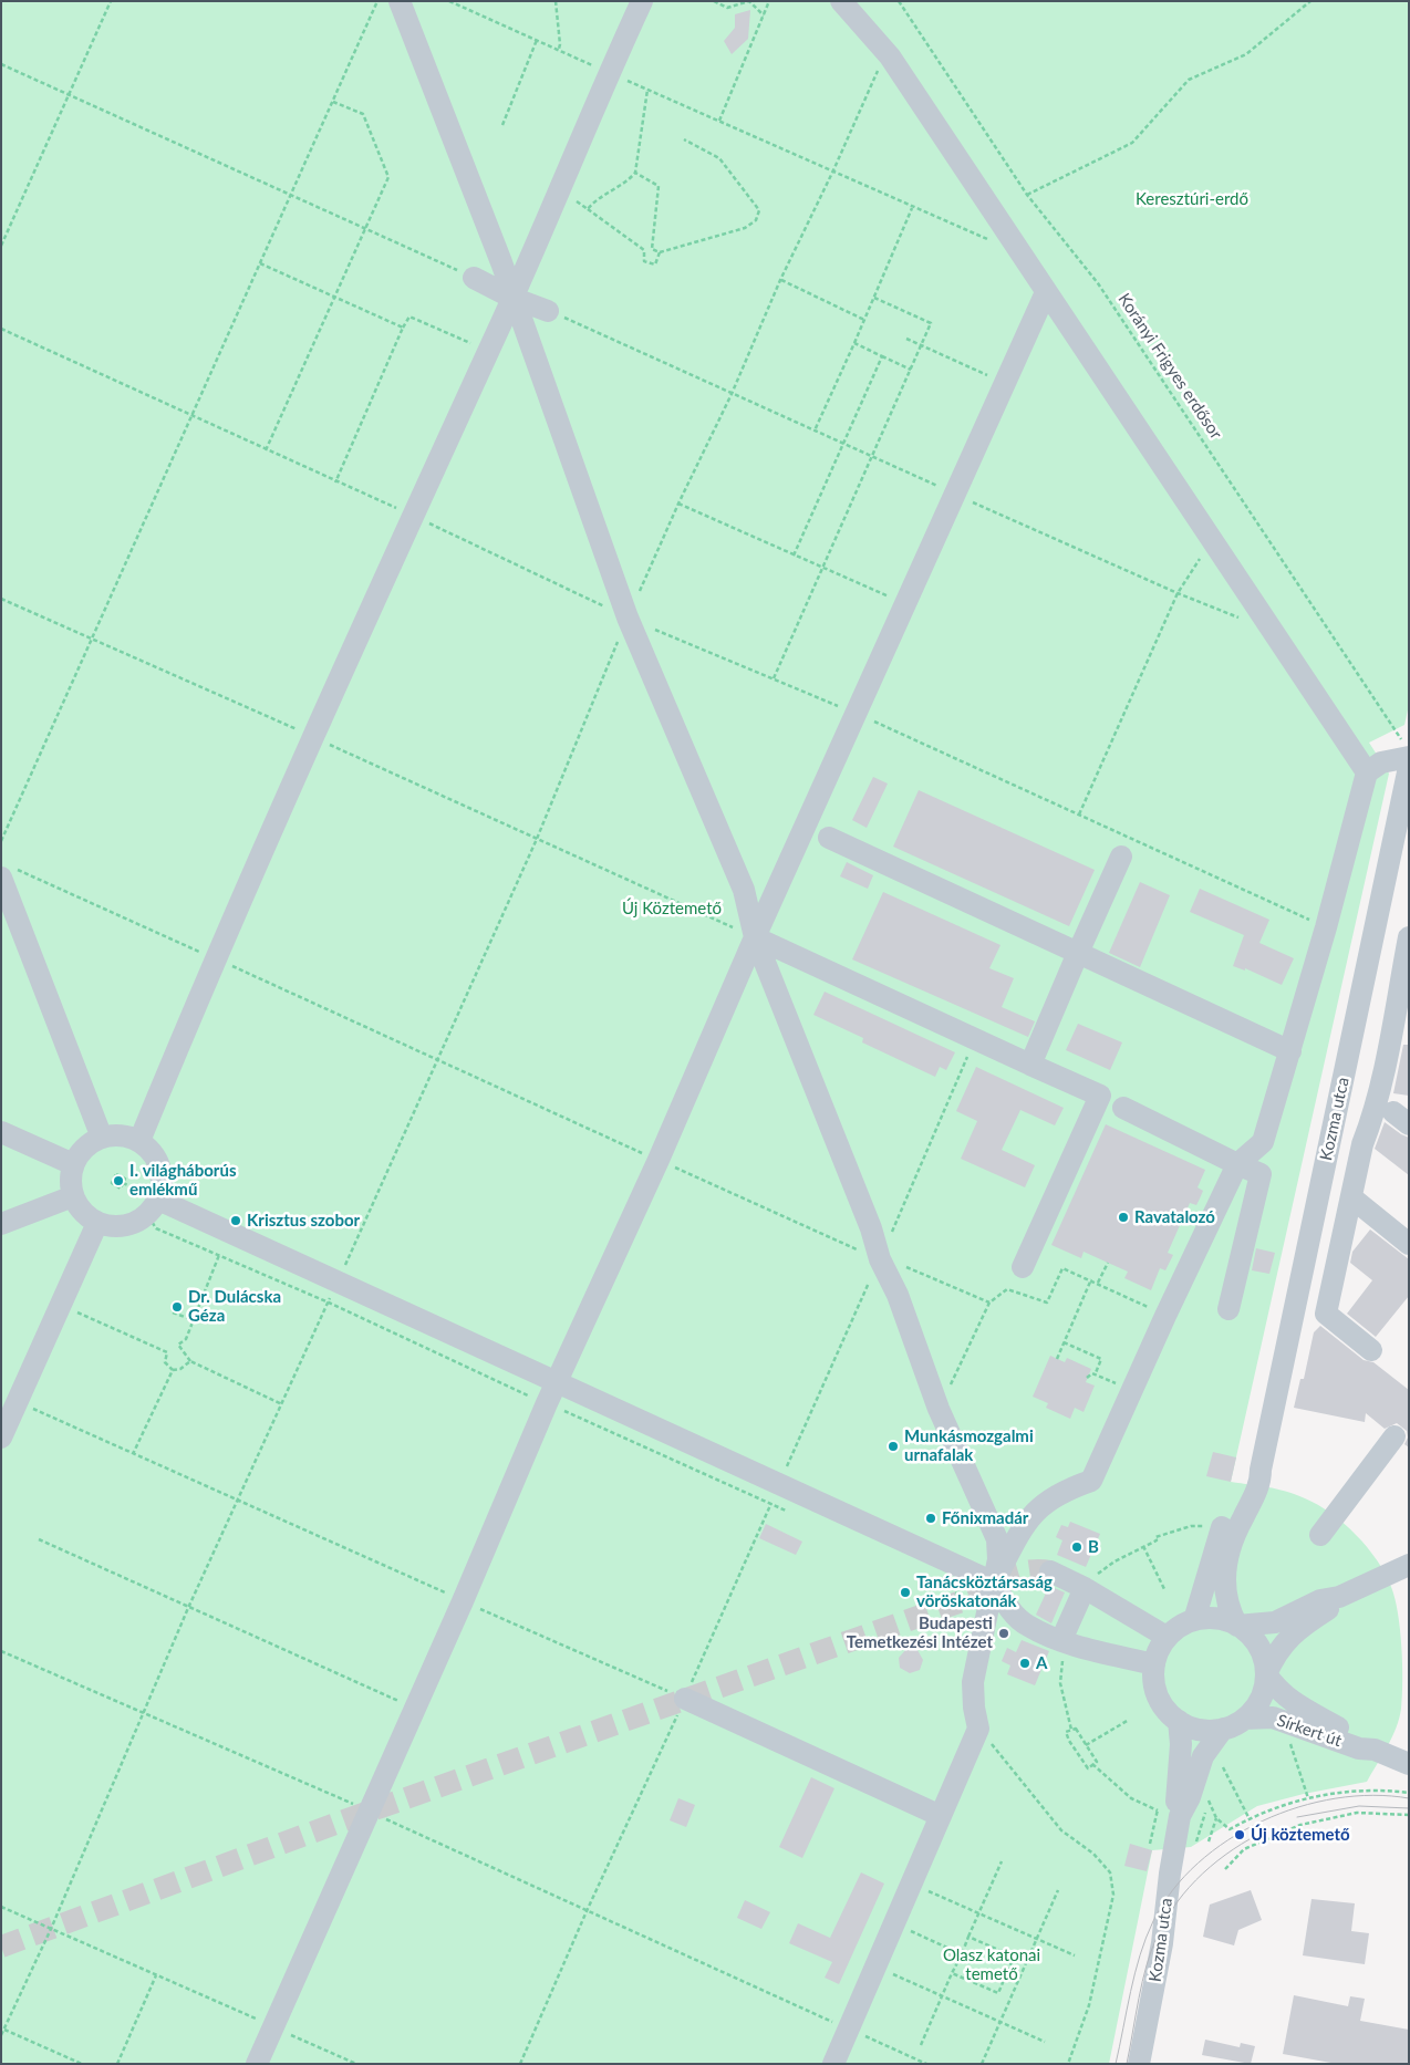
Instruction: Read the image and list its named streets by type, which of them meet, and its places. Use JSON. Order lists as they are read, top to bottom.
{
  "streets": {
    "street": ["Kozma utca", "Sírkert út"],
    "path": ["Korányi Frigyes erdősor"]
  },
  "crossings": [
    ["Kozma utca", "Sírkert út"]
  ],
  "parks": ["Keresztúri-erdő", "Új Köztemető", "Olasz katonai temető"],
  "places": [
    "I. világháborús emlékmű",
    "Ravatalozó",
    "Krisztus szobor",
    "Dr. Dulácska Géza",
    "Munkásmozgalmi urnafalak",
    "Főnixmadár",
    "B",
    "Tanácsköztársaság vöröskatonák",
    "Budapesti Temetkezési Intézet",
    "A",
    "Új köztemető"
  ]
}
